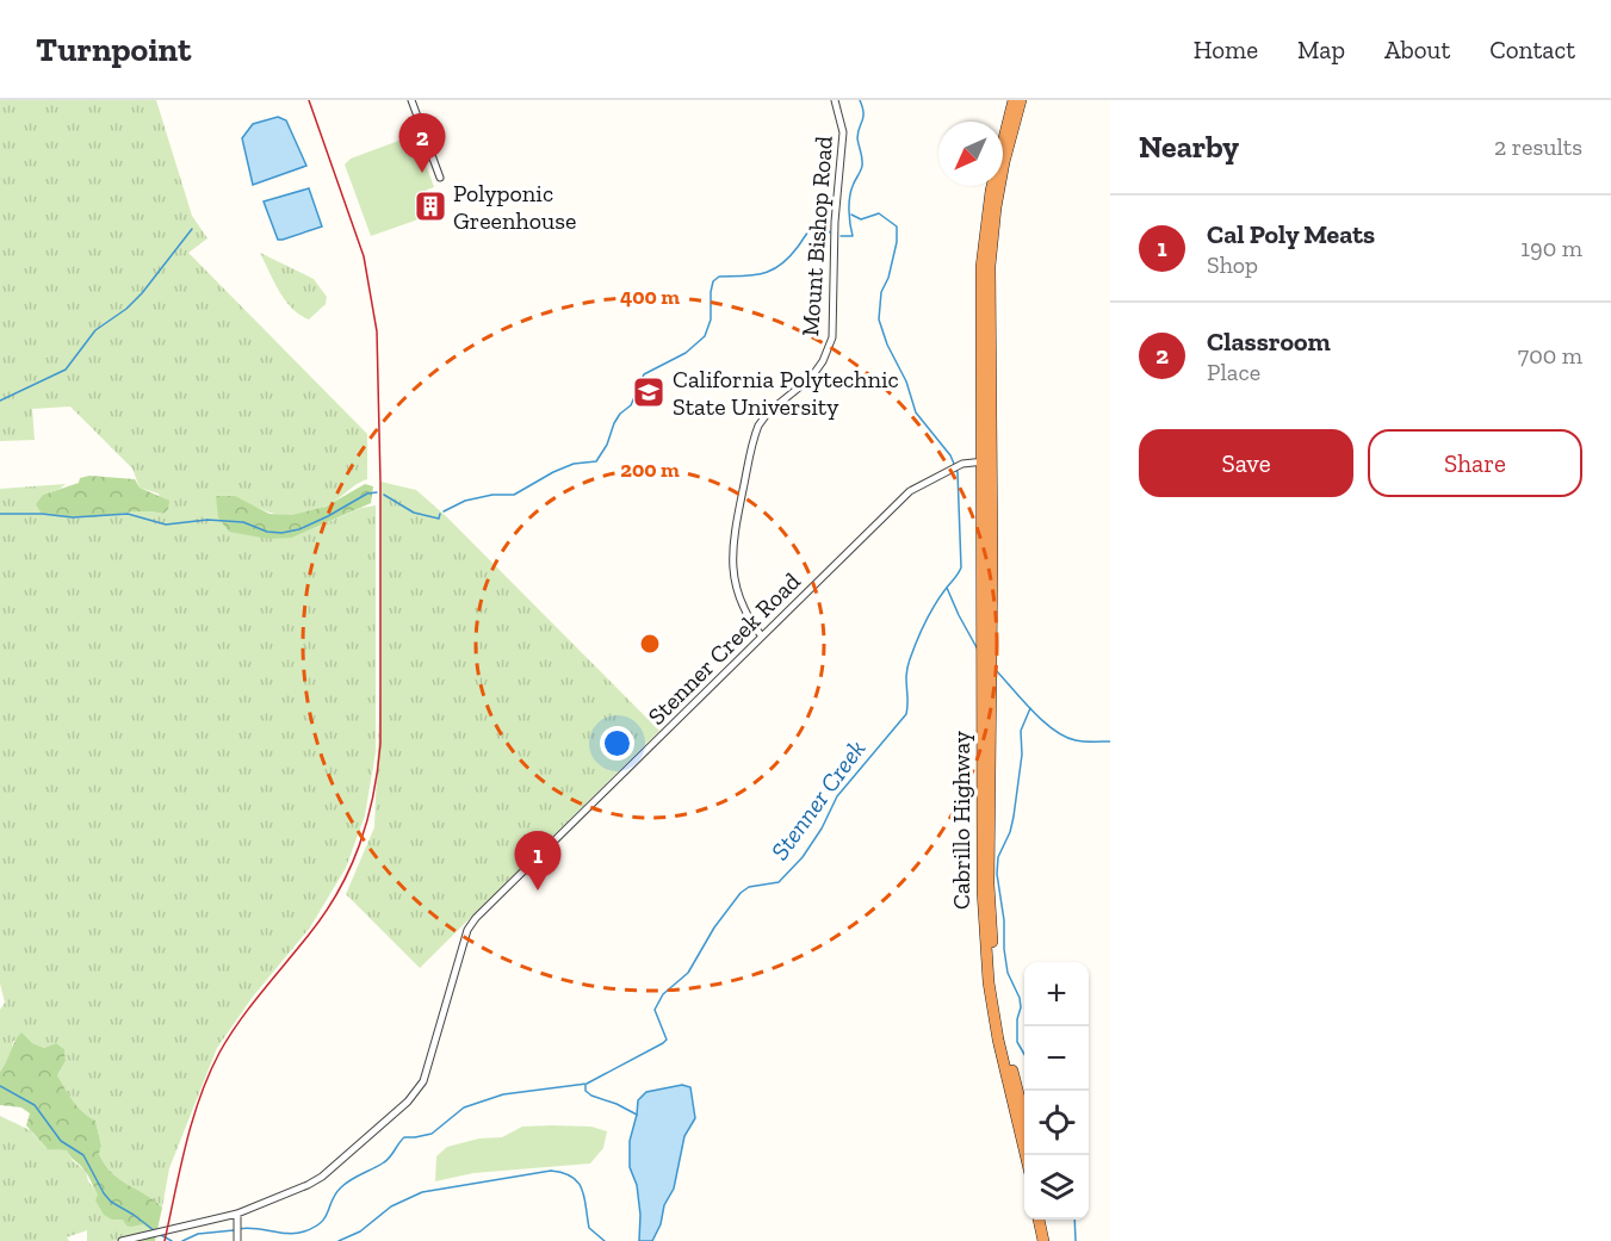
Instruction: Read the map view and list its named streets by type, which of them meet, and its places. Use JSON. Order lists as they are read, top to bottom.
{
  "streets": {
    "highway": ["Cabrillo Highway"],
    "street": ["Mount Bishop Road", "Stenner Creek Road"]
  },
  "crossings": [
    ["Mount Bishop Road", "Stenner Creek Road"],
    ["Stenner Creek Road", "Cabrillo Highway"]
  ],
  "water": ["Stenner Creek"],
  "places": {
    "building": ["Polyponic Greenhouse"],
    "school or university": ["California Polytechnic State University"]
  },
  "north": "bottom left",
  "page": {
    "header": "Turnpoint",
    "nav": [
      "Home",
      "Map",
      "About",
      "Contact"
    ],
    "heading": ["Nearby", "2 results"],
    "pins": ["2", "1"],
    "list": [
      {
        "mark": "1",
        "name": "Cal Poly Meats",
        "note": "Shop",
        "value": "190 m"
      },
      {
        "mark": "2",
        "name": "Classroom",
        "note": "Place",
        "value": "700 m"
      }
    ],
    "buttons": ["Save", "Share"],
    "map_buttons": ["+", "−"]
  },
  "rings": ["400 m", "200 m"]
}
